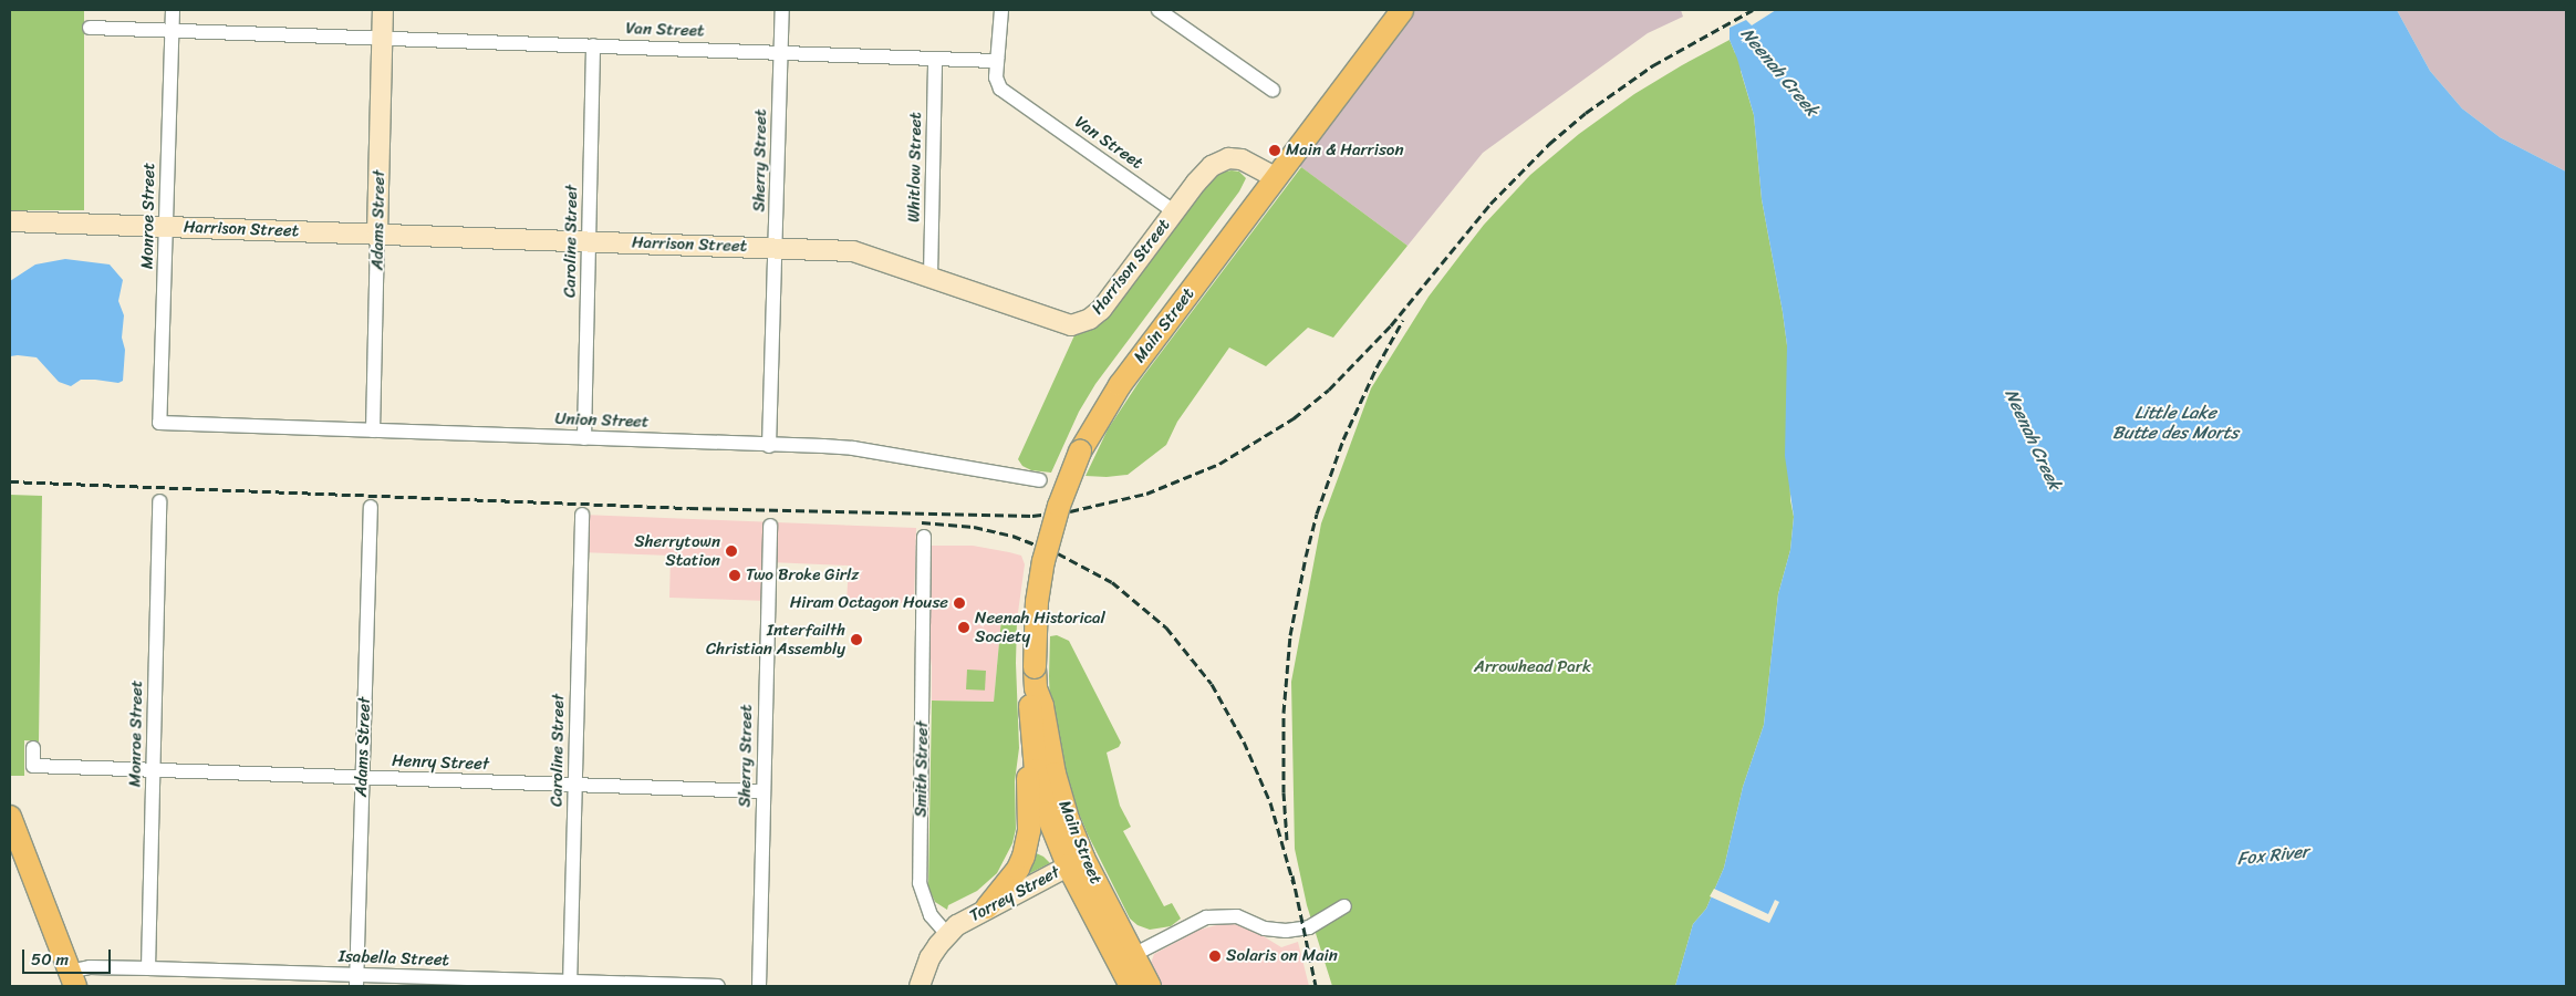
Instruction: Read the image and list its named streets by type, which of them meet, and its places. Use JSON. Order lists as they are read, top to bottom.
{
  "streets": {
    "main road": ["Main Street"],
    "street": [
      "Van Street",
      "Sherry Street",
      "Whitlow Street",
      "Monroe Street",
      "Adams Street",
      "Harrison Street",
      "Caroline Street",
      "Union Street",
      "Henry Street",
      "Smith Street",
      "Torrey Street",
      "Isabella Street"
    ]
  },
  "crossings": [
    ["Van Street", "Sherry Street"],
    ["Van Street", "Whitlow Street"],
    ["Van Street", "Monroe Street"],
    ["Van Street", "Adams Street"],
    ["Van Street", "Harrison Street"],
    ["Van Street", "Caroline Street"],
    ["Sherry Street", "Harrison Street"],
    ["Sherry Street", "Union Street"],
    ["Sherry Street", "Henry Street"],
    ["Whitlow Street", "Harrison Street"],
    ["Monroe Street", "Harrison Street"],
    ["Monroe Street", "Union Street"],
    ["Monroe Street", "Henry Street"],
    ["Monroe Street", "Isabella Street"],
    ["Adams Street", "Harrison Street"],
    ["Adams Street", "Union Street"],
    ["Adams Street", "Henry Street"],
    ["Adams Street", "Isabella Street"],
    ["Harrison Street", "Caroline Street"],
    ["Harrison Street", "Main Street"],
    ["Caroline Street", "Union Street"],
    ["Caroline Street", "Henry Street"],
    ["Caroline Street", "Isabella Street"],
    ["Main Street", "Torrey Street"],
    ["Smith Street", "Torrey Street"]
  ],
  "water": ["Neenah Creek", "Little Lake Butte des Morts", "Fox River"],
  "parks": ["Arrowhead Park"],
  "places": [
    "Main & Harrison",
    "Sherrytown Station",
    "Two Broke Girlz",
    "Hiram Octagon House",
    "Neenah Historical Society",
    "Interfailth Christian Assembly",
    "Solaris on Main"
  ],
  "scale_bar": "50 m"
}
